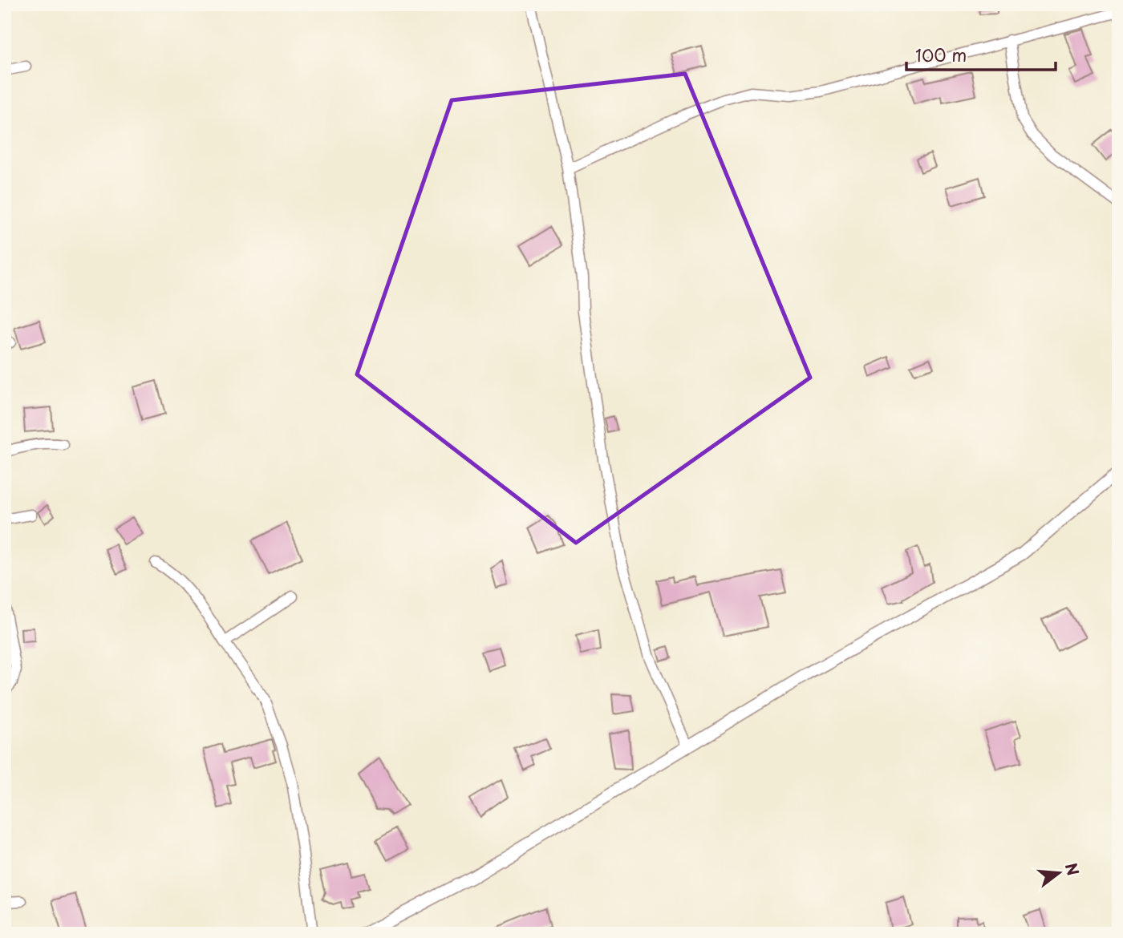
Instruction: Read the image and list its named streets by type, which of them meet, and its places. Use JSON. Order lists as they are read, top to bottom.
{
  "scale_bar": "100 m",
  "north": "right"
}
